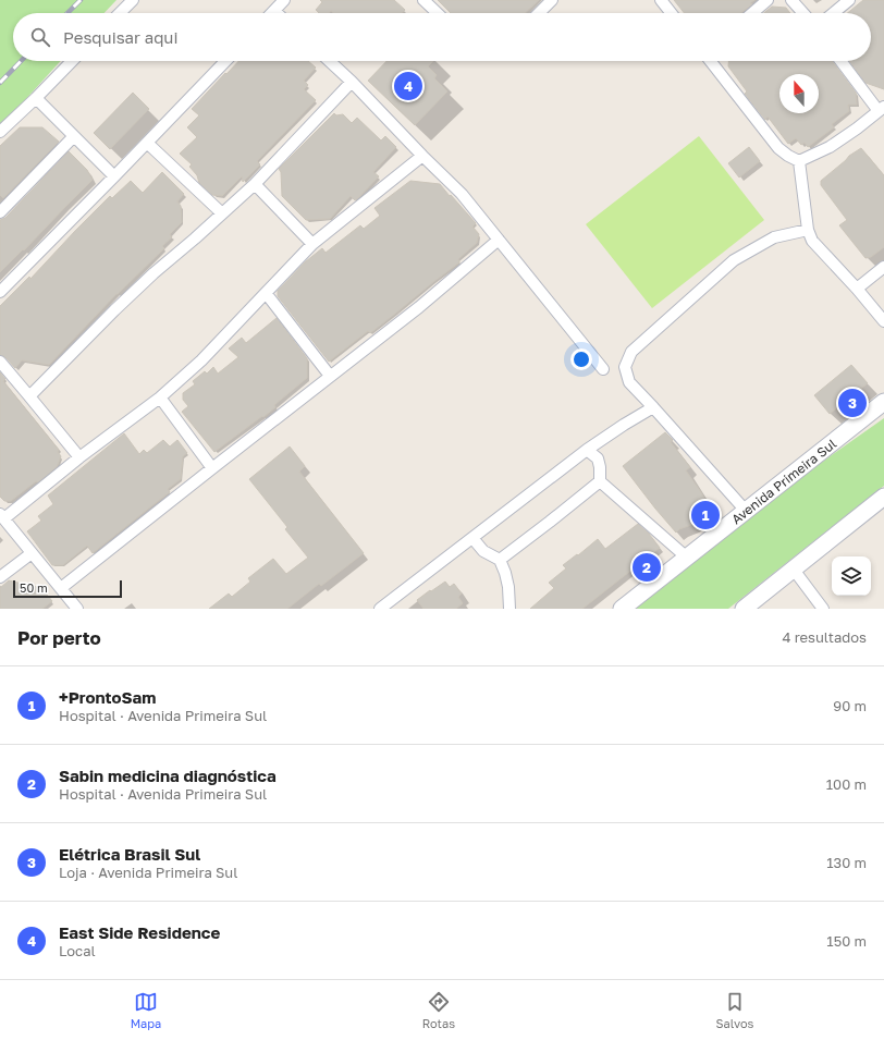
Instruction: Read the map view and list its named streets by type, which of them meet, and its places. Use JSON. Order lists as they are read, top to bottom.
{
  "streets": {
    "main road": ["Avenida Primeira Sul"]
  },
  "scale_bar": "50 m",
  "north": "top",
  "page": {
    "search": "Pesquisar aqui",
    "pins": [
      "4",
      "3",
      "1",
      "2"
    ],
    "scale": "50 m",
    "heading": ["Por perto", "4 resultados"],
    "list": [
      {
        "mark": "1",
        "name": "+ProntoSam",
        "note": "Hospital · Avenida Primeira Sul",
        "value": "90 m"
      },
      {
        "mark": "2",
        "name": "Sabin medicina diagnóstica",
        "note": "Hospital · Avenida Primeira Sul",
        "value": "100 m"
      },
      {
        "mark": "3",
        "name": "Elétrica Brasil Sul",
        "note": "Loja · Avenida Primeira Sul",
        "value": "130 m"
      },
      {
        "mark": "4",
        "name": "East Side Residence",
        "note": "Local",
        "value": "150 m"
      }
    ],
    "nav": ["Mapa", "Rotas", "Salvos"]
  }
}
